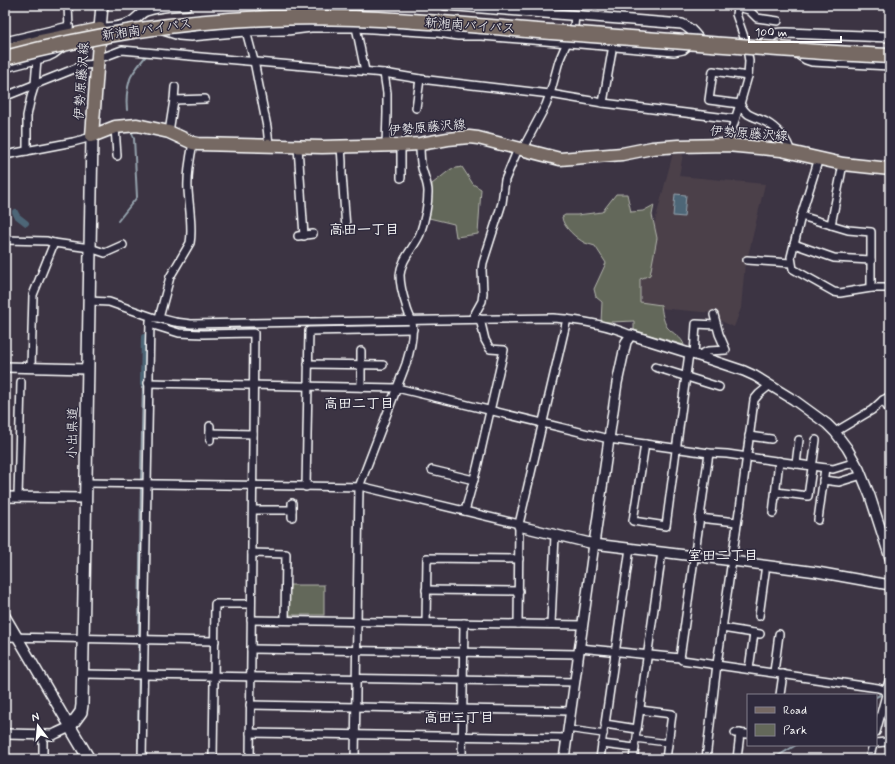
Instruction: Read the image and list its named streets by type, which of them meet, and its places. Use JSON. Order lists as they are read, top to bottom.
{
  "streets": {
    "highway": ["新湘南バイパス"],
    "main road": ["伊勢原藤沢線", "小出県道"]
  },
  "crossings": [
    ["新湘南バイパス", "伊勢原藤沢線"],
    ["伊勢原藤沢線", "小出県道"]
  ],
  "districts": [
    "高田一丁目",
    "高田二丁目",
    "室田二丁目",
    "高田三丁目"
  ],
  "legend": ["Road", "Park"],
  "scale_bar": "100 m",
  "north": "top"
}
